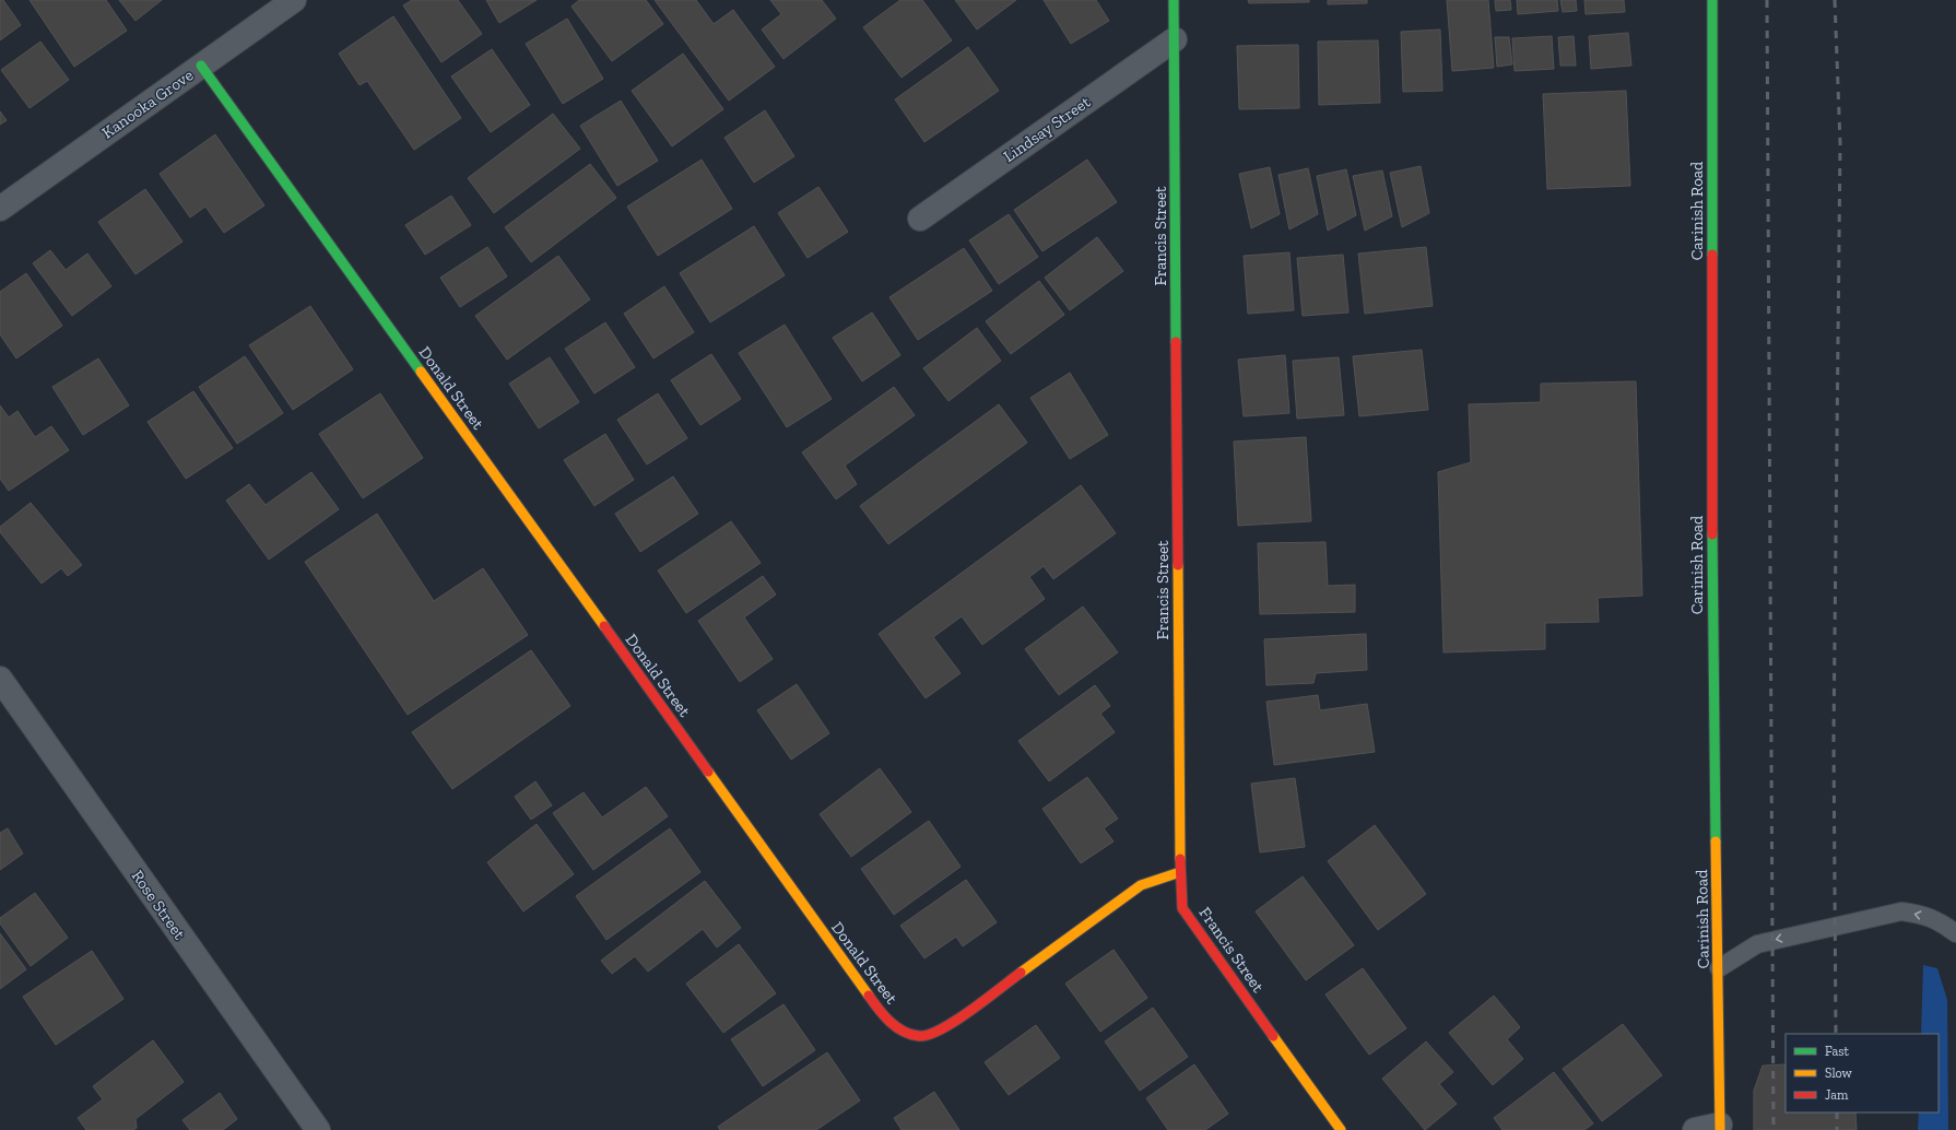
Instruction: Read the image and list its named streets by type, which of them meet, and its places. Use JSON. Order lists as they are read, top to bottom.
{
  "streets": {
    "street": [
      "Kanooka Grove",
      "Lindsay Street",
      "Carinish Road",
      "Francis Street",
      "Donald Street",
      "Rose Street"
    ]
  },
  "crossings": [
    ["Kanooka Grove", "Donald Street"],
    ["Lindsay Street", "Francis Street"],
    ["Francis Street", "Donald Street"]
  ],
  "legend": ["Fast", "Slow", "Jam"]
}
